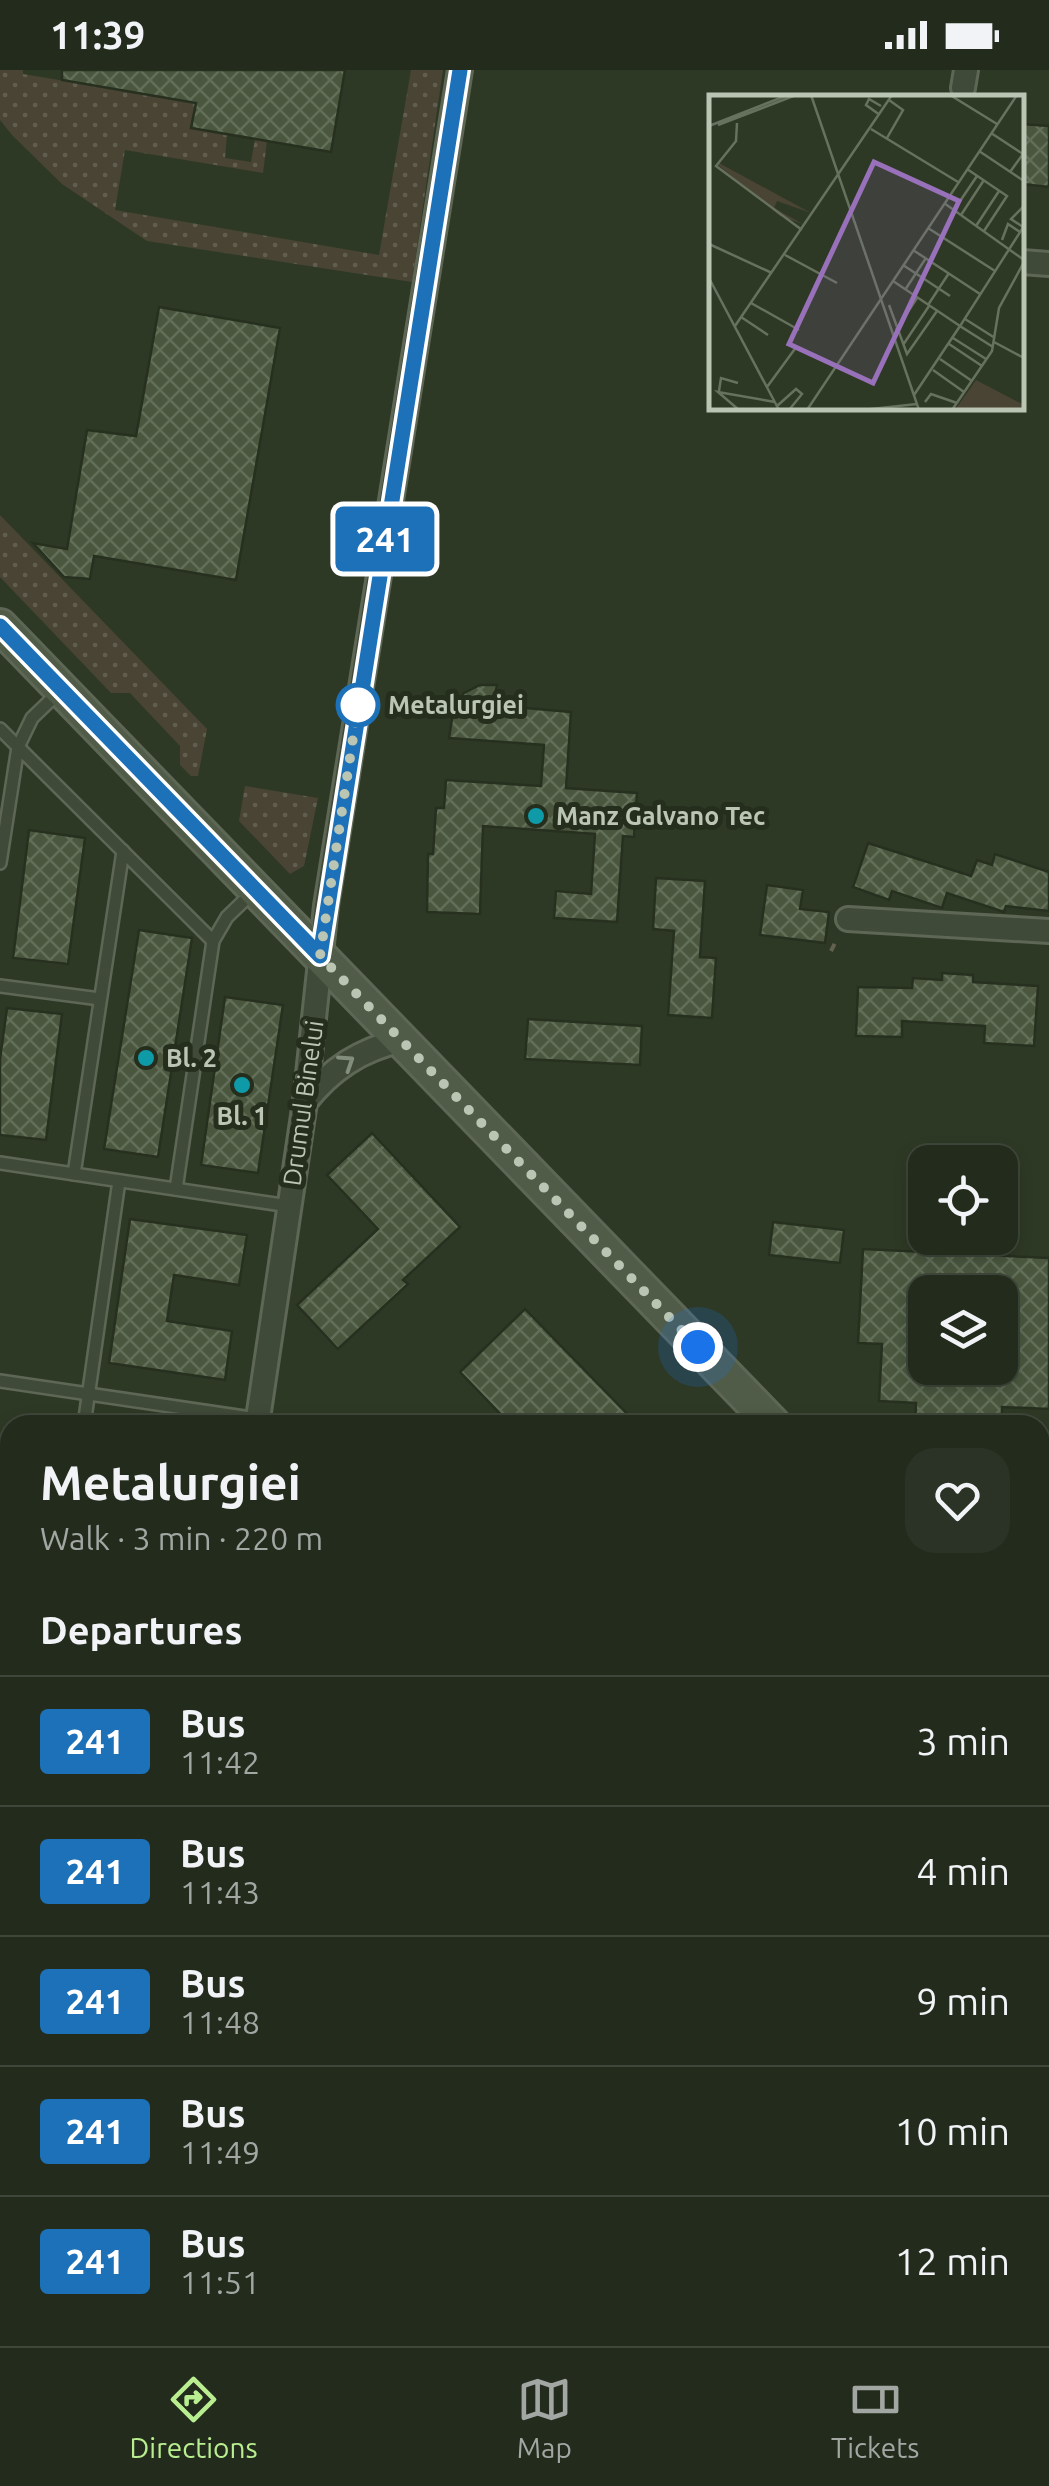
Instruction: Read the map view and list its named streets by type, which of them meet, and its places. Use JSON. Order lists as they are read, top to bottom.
{
  "streets": {
    "street": ["Drumul Binelui"]
  },
  "places": [
    "Metalurgiei",
    "Manz Galvano Tec",
    "Bl. 2",
    "Bl. 1"
  ],
  "lines": ["bus line 241"],
  "page": {
    "status": "11:39",
    "on_map": "241",
    "heading": [
      ["Metalurgiei", "Walk · 3 min · 220 m"],
      "Departures"
    ],
    "list": [
      {
        "mark": "241",
        "name": "Bus",
        "note": "11:42",
        "value": "3 min"
      },
      {
        "mark": "241",
        "name": "Bus",
        "note": "11:43",
        "value": "4 min"
      },
      {
        "mark": "241",
        "name": "Bus",
        "note": "11:48",
        "value": "9 min"
      },
      {
        "mark": "241",
        "name": "Bus",
        "note": "11:49",
        "value": "10 min"
      },
      {
        "mark": "241",
        "name": "Bus",
        "note": "11:51",
        "value": "12 min"
      }
    ],
    "tabs": ["Directions", "Map", "Tickets"]
  }
}
